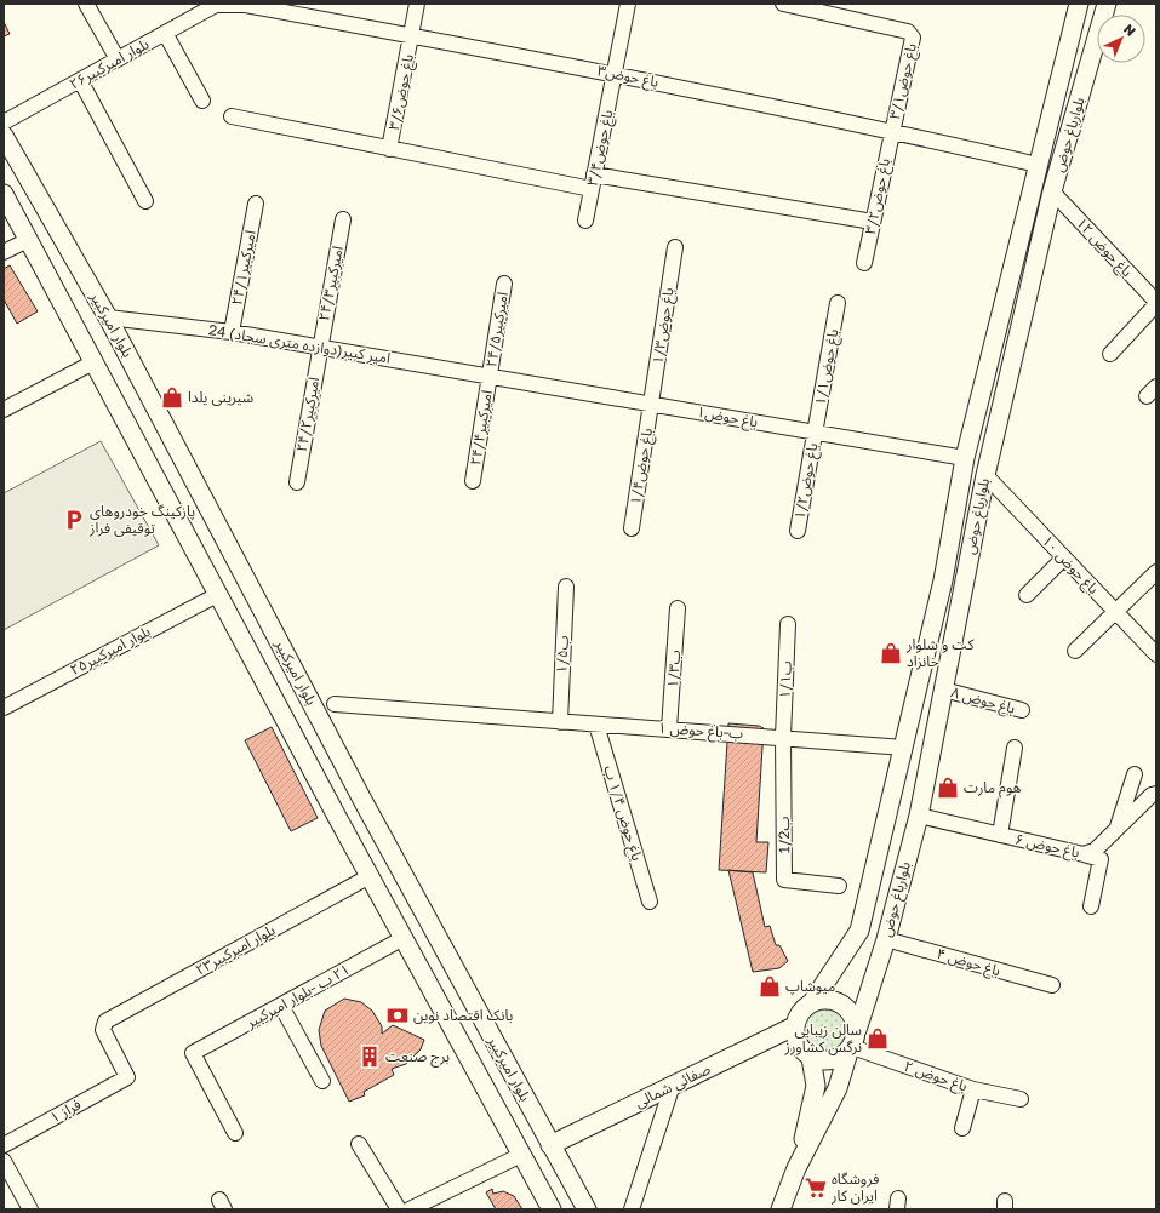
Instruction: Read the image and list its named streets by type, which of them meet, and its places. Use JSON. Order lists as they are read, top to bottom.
{
  "streets": {
    "main road": ["بلوارباغ حوض", "بلوار امیرکبیر", "صفائی شمالی"],
    "street": [
      "بلوار امیرکبیر۲۶",
      "باغ حوض۳",
      "باغ حوض۳/۱",
      "باغ حوض۳/۶",
      "باغ حوض۳/۴",
      "باغ حوض۳/۲",
      "۱۲ باغ حوض",
      "امیرکبیر۲۴/۱",
      "امیرکبیر۲۴/۳",
      "باغ حوض۱/۳",
      "امیرکبیر۲۴/۵",
      "24 امیر کبیر(دوازده متری سجاد)",
      "باغ حوض۱/۱",
      "امیرکبیر۲۴/۲",
      "باغ حوض۱",
      "امیرکبیر۲۴/۴",
      "باغ حوض۱/۴",
      "باغ حوض۱/۲",
      "۱۰ باغ حوض",
      "بلوار امیرکبیر۲۵",
      "ب۱/۵",
      "ب۱/۳",
      "ب۱/۱",
      "۸ باغ حوض",
      "۱ ب-باغ حوض",
      "باغ حوض ۱/۴ ب",
      "1/2ب",
      "۶ باغ حوض",
      "۲۳بلوار امیرکبیر",
      "۴ باغ حوض",
      "٢١ ب -بلوار امیرکبیر",
      "۲ باغ حوض",
      "فراز ۱"
    ]
  },
  "crossings": [
    ["بلوار امیرکبیر۲۶", "باغ حوض۳"],
    ["باغ حوض۳", "باغ حوض۳/۱"],
    ["باغ حوض۳", "باغ حوض۳/۶"],
    ["باغ حوض۳", "بلوارباغ حوض"],
    ["باغ حوض۳", "باغ حوض۳/۴"],
    ["باغ حوض۳", "باغ حوض۳/۲"],
    ["باغ حوض۳/۱", "باغ حوض۳/۲"],
    ["بلوارباغ حوض", "۱۲ باغ حوض"],
    ["بلوارباغ حوض", "باغ حوض۱"],
    ["بلوارباغ حوض", "۱۰ باغ حوض"],
    ["بلوارباغ حوض", "۸ باغ حوض"],
    ["بلوارباغ حوض", "۱ ب-باغ حوض"],
    ["بلوارباغ حوض", "۶ باغ حوض"],
    ["بلوارباغ حوض", "۴ باغ حوض"],
    ["بلوارباغ حوض", "۲ باغ حوض"],
    ["بلوارباغ حوض", "صفائی شمالی"],
    ["امیرکبیر۲۴/۱", "24 امیر کبیر(دوازده متری سجاد)"],
    ["امیرکبیر۲۴/۳", "24 امیر کبیر(دوازده متری سجاد)"],
    ["امیرکبیر۲۴/۳", "امیرکبیر۲۴/۲"],
    ["بلوار امیرکبیر", "24 امیر کبیر(دوازده متری سجاد)"],
    ["بلوار امیرکبیر", "بلوار امیرکبیر۲۵"],
    ["بلوار امیرکبیر", "۲۳بلوار امیرکبیر"],
    ["بلوار امیرکبیر", "٢١ ب -بلوار امیرکبیر"],
    ["بلوار امیرکبیر", "صفائی شمالی"],
    ["باغ حوض۱/۳", "باغ حوض۱"],
    ["باغ حوض۱/۳", "باغ حوض۱/۴"],
    ["امیرکبیر۲۴/۵", "24 امیر کبیر(دوازده متری سجاد)"],
    ["امیرکبیر۲۴/۵", "باغ حوض۱"],
    ["امیرکبیر۲۴/۵", "امیرکبیر۲۴/۴"],
    ["24 امیر کبیر(دوازده متری سجاد)", "امیرکبیر۲۴/۲"],
    ["24 امیر کبیر(دوازده متری سجاد)", "باغ حوض۱"],
    ["24 امیر کبیر(دوازده متری سجاد)", "امیرکبیر۲۴/۴"],
    ["باغ حوض۱/۱", "باغ حوض۱"],
    ["باغ حوض۱/۱", "باغ حوض۱/۲"],
    ["باغ حوض۱", "امیرکبیر۲۴/۴"],
    ["باغ حوض۱", "باغ حوض۱/۴"],
    ["باغ حوض۱", "باغ حوض۱/۲"],
    ["ب۱/۵", "۱ ب-باغ حوض"],
    ["ب۱/۳", "۱ ب-باغ حوض"],
    ["ب۱/۱", "۱ ب-باغ حوض"],
    ["ب۱/۱", "1/2ب"],
    ["۱ ب-باغ حوض", "باغ حوض ۱/۴ ب"],
    ["۱ ب-باغ حوض", "1/2ب"],
    ["۲۳بلوار امیرکبیر", "فراز ۱"],
    ["۲ باغ حوض", "صفائی شمالی"]
  ],
  "places": {
    "shop": [
      "شیرینی یلدا",
      "کت و شلوار خانزاد",
      "هوم مارت",
      "میوشاپ",
      "سالن زیبایی نرگس کشاورز"
    ],
    "parking": ["پارکینگ خودروهای توقیفی فراز"],
    "bank": ["بانک اقتصاد نوین"],
    "building": ["برج صنعت"],
    "supermarket": ["فروشگاه ایران کار"]
  },
  "north": "top right"
}
